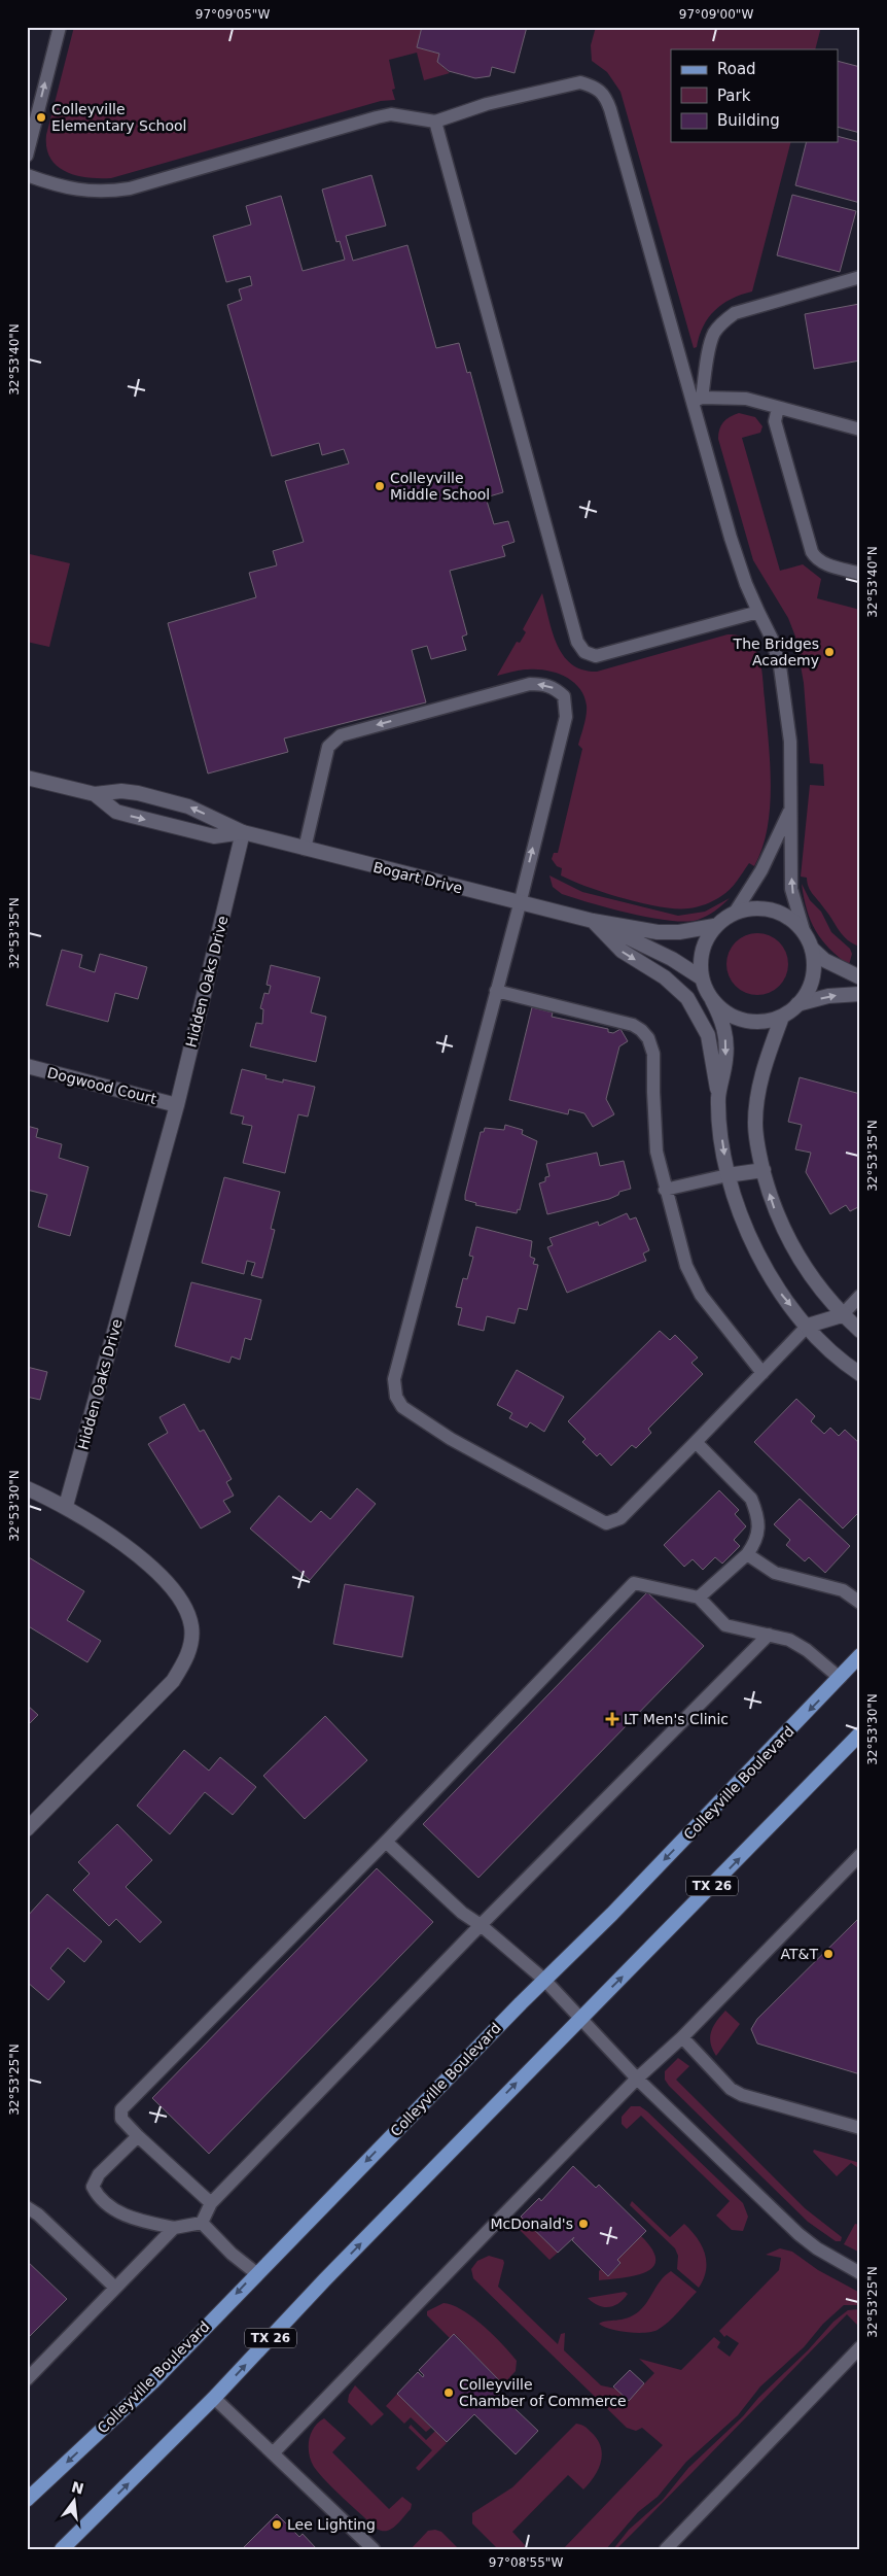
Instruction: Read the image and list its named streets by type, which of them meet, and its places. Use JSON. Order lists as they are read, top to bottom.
{
  "streets": {
    "main road": ["Colleyville Boulevard", "TX 26"],
    "street": ["Bogart Drive", "Hidden Oaks Drive", "Dogwood Court"]
  },
  "crossings": [
    ["Bogart Drive", "Hidden Oaks Drive"],
    ["Hidden Oaks Drive", "Dogwood Court"]
  ],
  "places": {
    "other": [
      "Colleyville Elementary School",
      "Colleyville Middle School",
      "The Bridges Academy",
      "AT&T",
      "McDonald's",
      "Colleyville Chamber of Commerce",
      "Lee Lighting"
    ],
    "health": ["LT Men's Clinic"]
  },
  "legend": ["Road", "Park", "Building"],
  "north": "top",
  "coordinates": [
    "97°09'05\"W",
    "97°09'00\"W",
    "32°53'40\"N",
    "32°53'35\"N",
    "32°53'30\"N",
    "32°53'25\"N",
    "97°08'55\"W"
  ]
}
